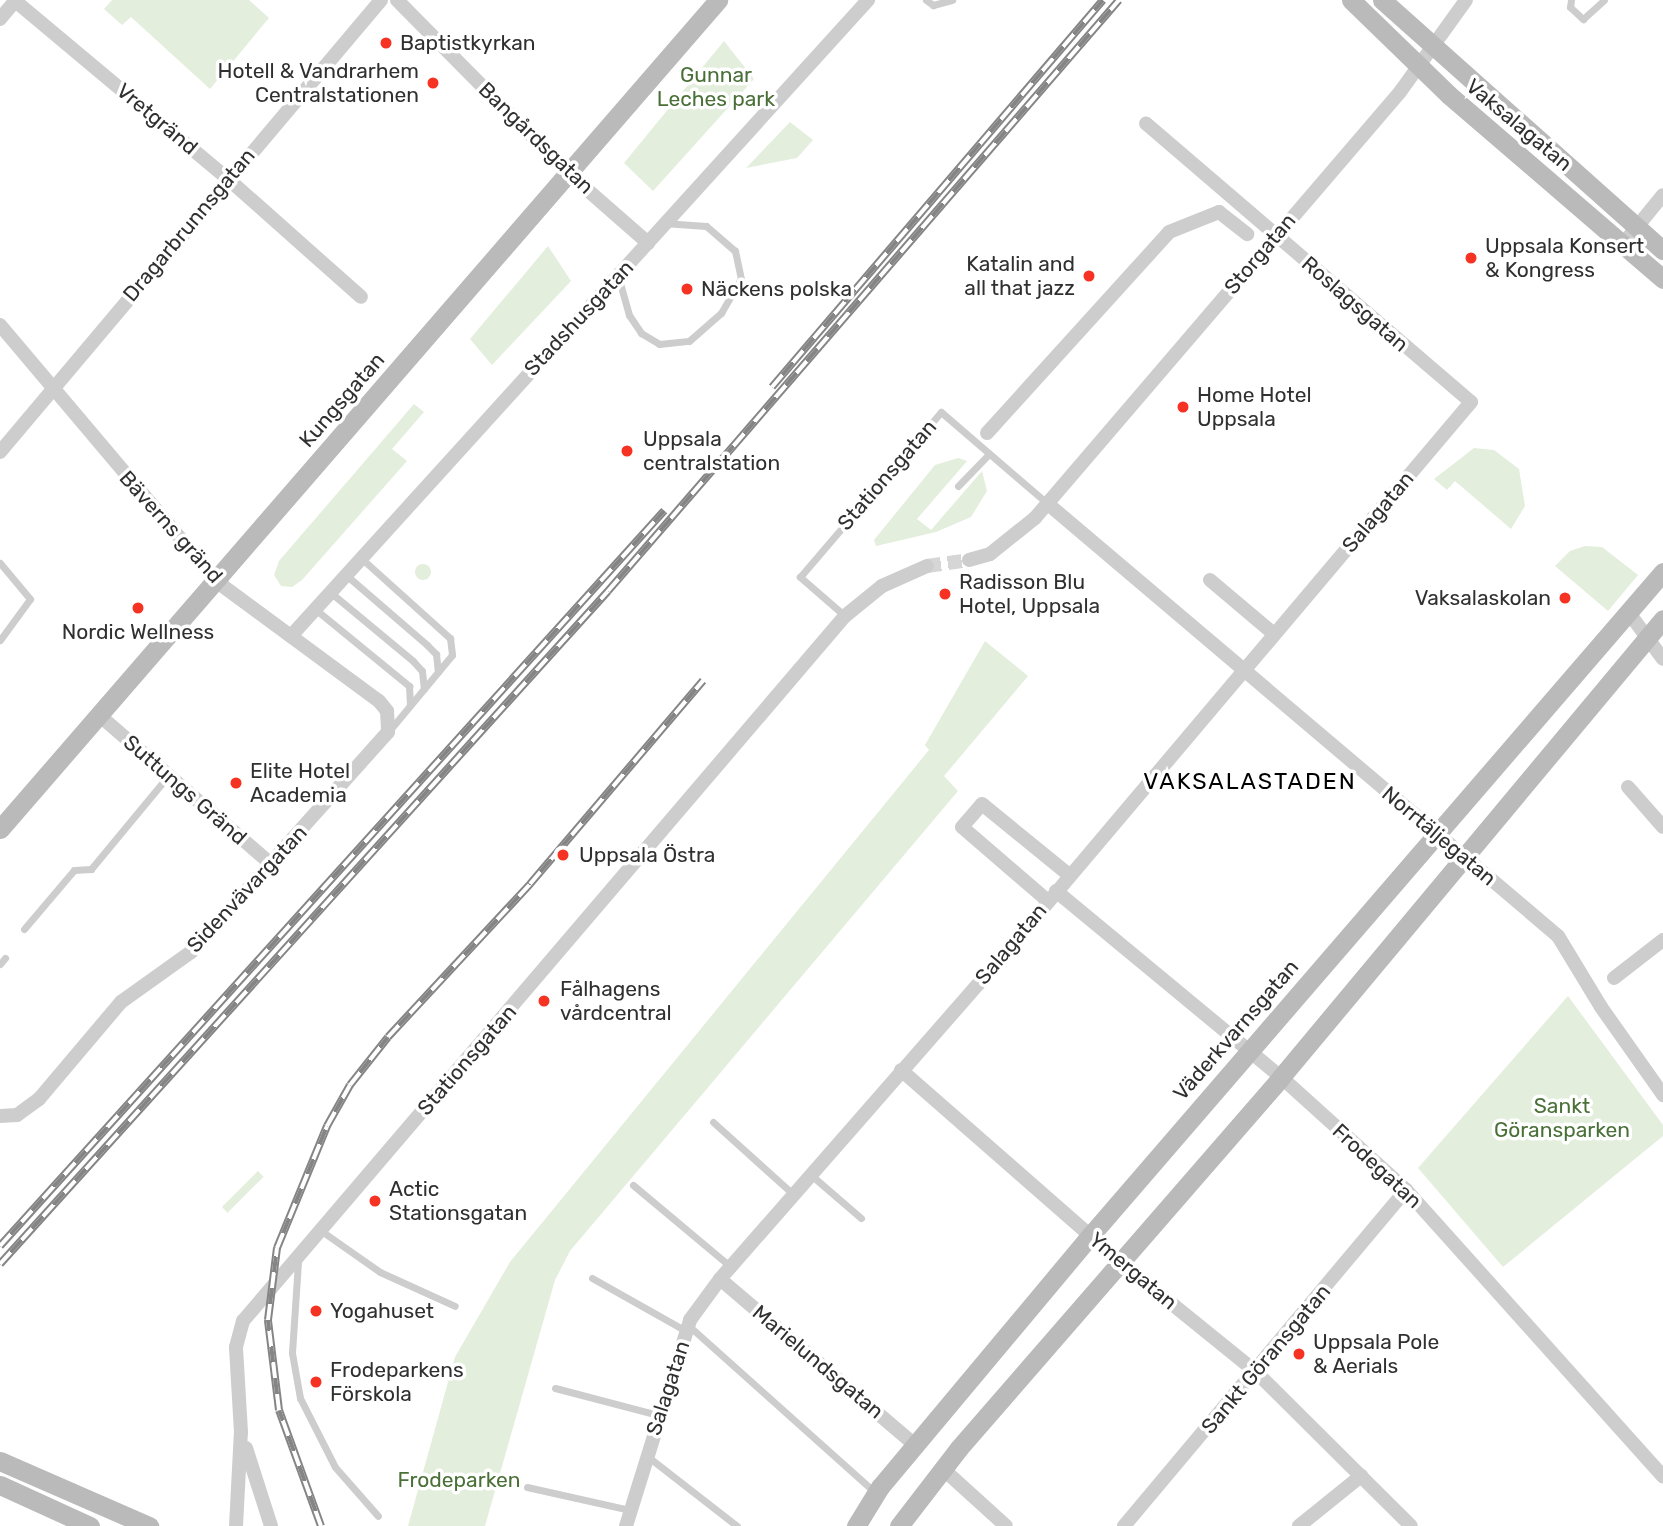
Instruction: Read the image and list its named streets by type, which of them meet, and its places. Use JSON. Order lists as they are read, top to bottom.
{
  "streets": {
    "main road": ["Vaksalagatan", "Kungsgatan", "Väderkvarnsgatan"],
    "street": [
      "Vretgränd",
      "Bangårdsgatan",
      "Dragarbrunnsgatan",
      "Storgatan",
      "Roslagsgatan",
      "Stadshusgatan",
      "Stationsgatan",
      "Salagatan",
      "Bäverns gränd",
      "Suttungs Gränd",
      "Norrtäljegatan",
      "Sidenvävargatan",
      "Frodegatan",
      "Ymergatan",
      "Sankt Göransgatan",
      "Marielundsgatan"
    ]
  },
  "crossings": [
    ["Vretgränd", "Dragarbrunnsgatan"],
    ["Vaksalagatan", "Storgatan"],
    ["Bangårdsgatan", "Stadshusgatan"],
    ["Bangårdsgatan", "Kungsgatan"],
    ["Dragarbrunnsgatan", "Bäverns gränd"],
    ["Storgatan", "Roslagsgatan"],
    ["Storgatan", "Stationsgatan"],
    ["Storgatan", "Norrtäljegatan"],
    ["Roslagsgatan", "Salagatan"],
    ["Stadshusgatan", "Bäverns gränd"],
    ["Kungsgatan", "Bäverns gränd"],
    ["Kungsgatan", "Suttungs Gränd"],
    ["Stationsgatan", "Norrtäljegatan"],
    ["Salagatan", "Norrtäljegatan"],
    ["Salagatan", "Frodegatan"],
    ["Salagatan", "Ymergatan"],
    ["Salagatan", "Marielundsgatan"],
    ["Bäverns gränd", "Sidenvävargatan"],
    ["Suttungs Gränd", "Sidenvävargatan"],
    ["Norrtäljegatan", "Väderkvarnsgatan"],
    ["Väderkvarnsgatan", "Frodegatan"],
    ["Väderkvarnsgatan", "Ymergatan"],
    ["Väderkvarnsgatan", "Marielundsgatan"],
    ["Frodegatan", "Sankt Göransgatan"],
    ["Ymergatan", "Sankt Göransgatan"]
  ],
  "districts": ["VAKSALASTADEN"],
  "parks": ["Gunnar Leches park", "Sankt Göransparken", "Frodeparken"],
  "places": [
    "Baptistkyrkan",
    "Hotell & Vandrarhem Centralstationen",
    "Uppsala Konsert & Kongress",
    "Katalin and all that jazz",
    "Näckens polska",
    "Home Hotel Uppsala",
    "Uppsala centralstation",
    "Radisson Blu Hotel, Uppsala",
    "Vaksalaskolan",
    "Nordic Wellness",
    "Elite Hotel Academia",
    "Uppsala Östra",
    "Fålhagens vårdcentral",
    "Actic Stationsgatan",
    "Yogahuset",
    "Uppsala Pole & Aerials",
    "Frodeparkens Förskola"
  ]
}
